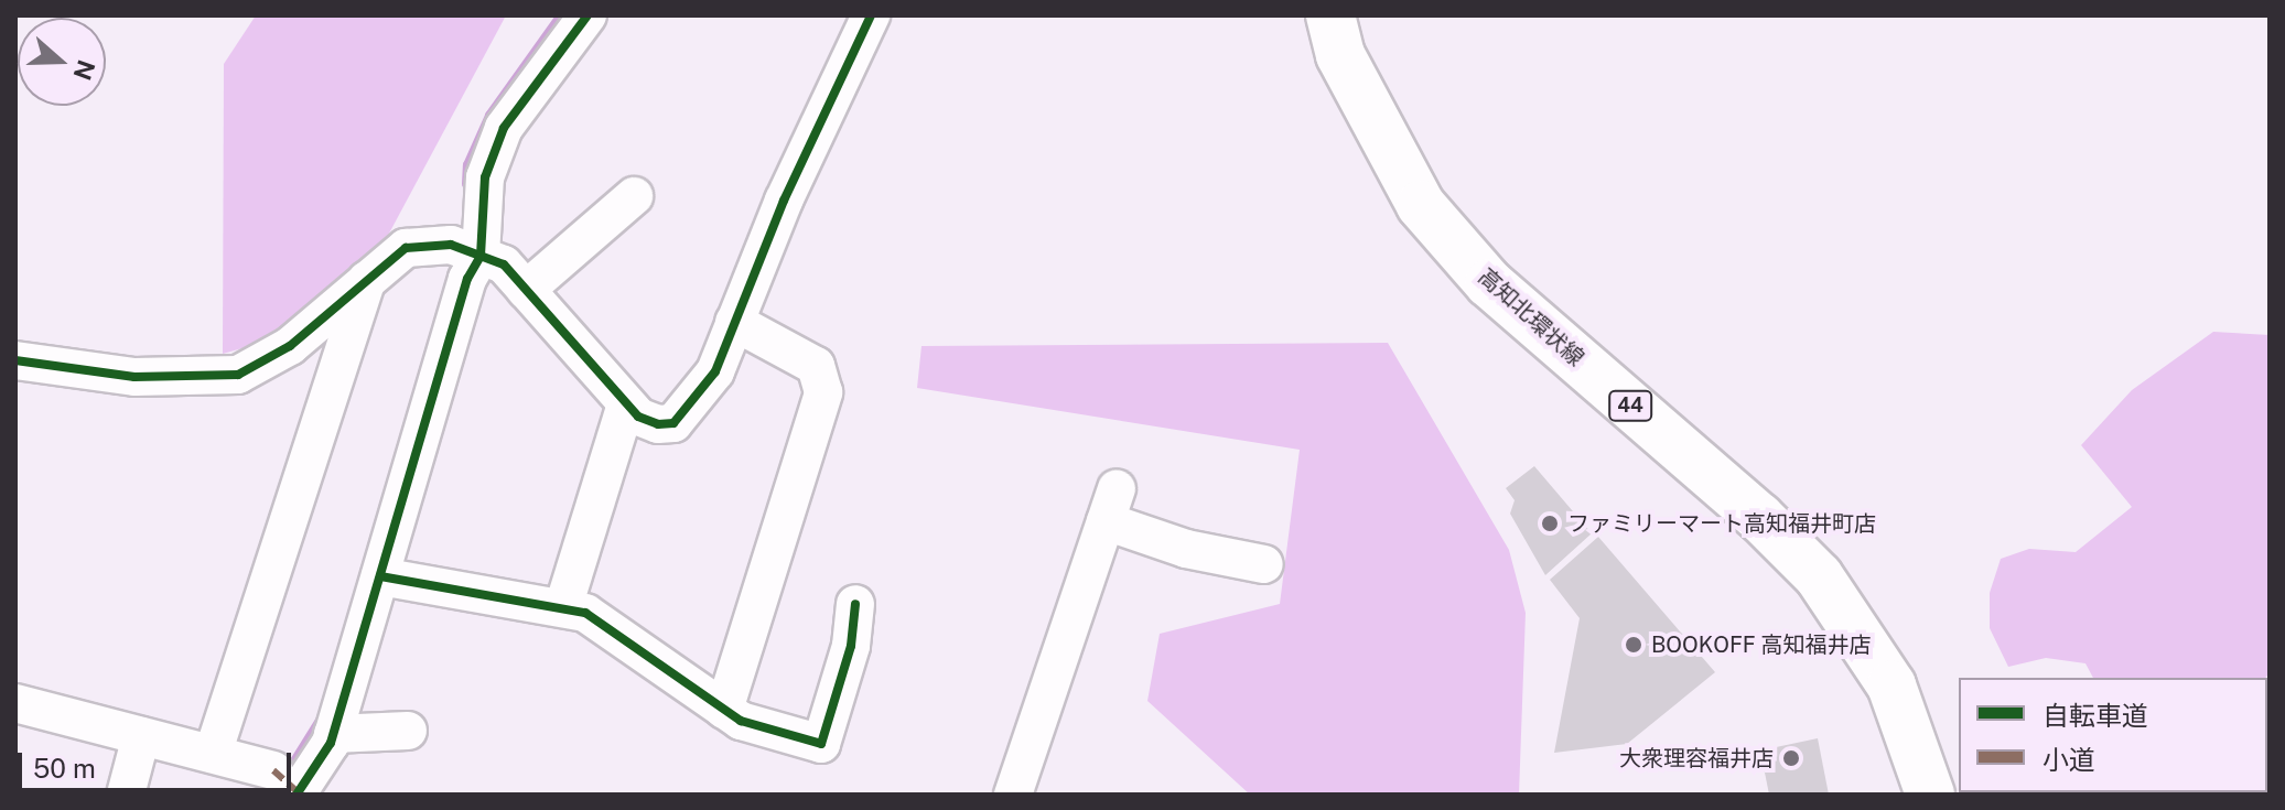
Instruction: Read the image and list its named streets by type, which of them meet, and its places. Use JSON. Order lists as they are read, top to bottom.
{
  "streets": {
    "main road": ["高知北環状線", "44"]
  },
  "places": ["ファミリーマート高知福井町店", "BOOKOFF 高知福井店", "大衆理容福井店"],
  "legend": ["自転車道", "小道"],
  "scale_bar": "50 m",
  "north": "right"
}
